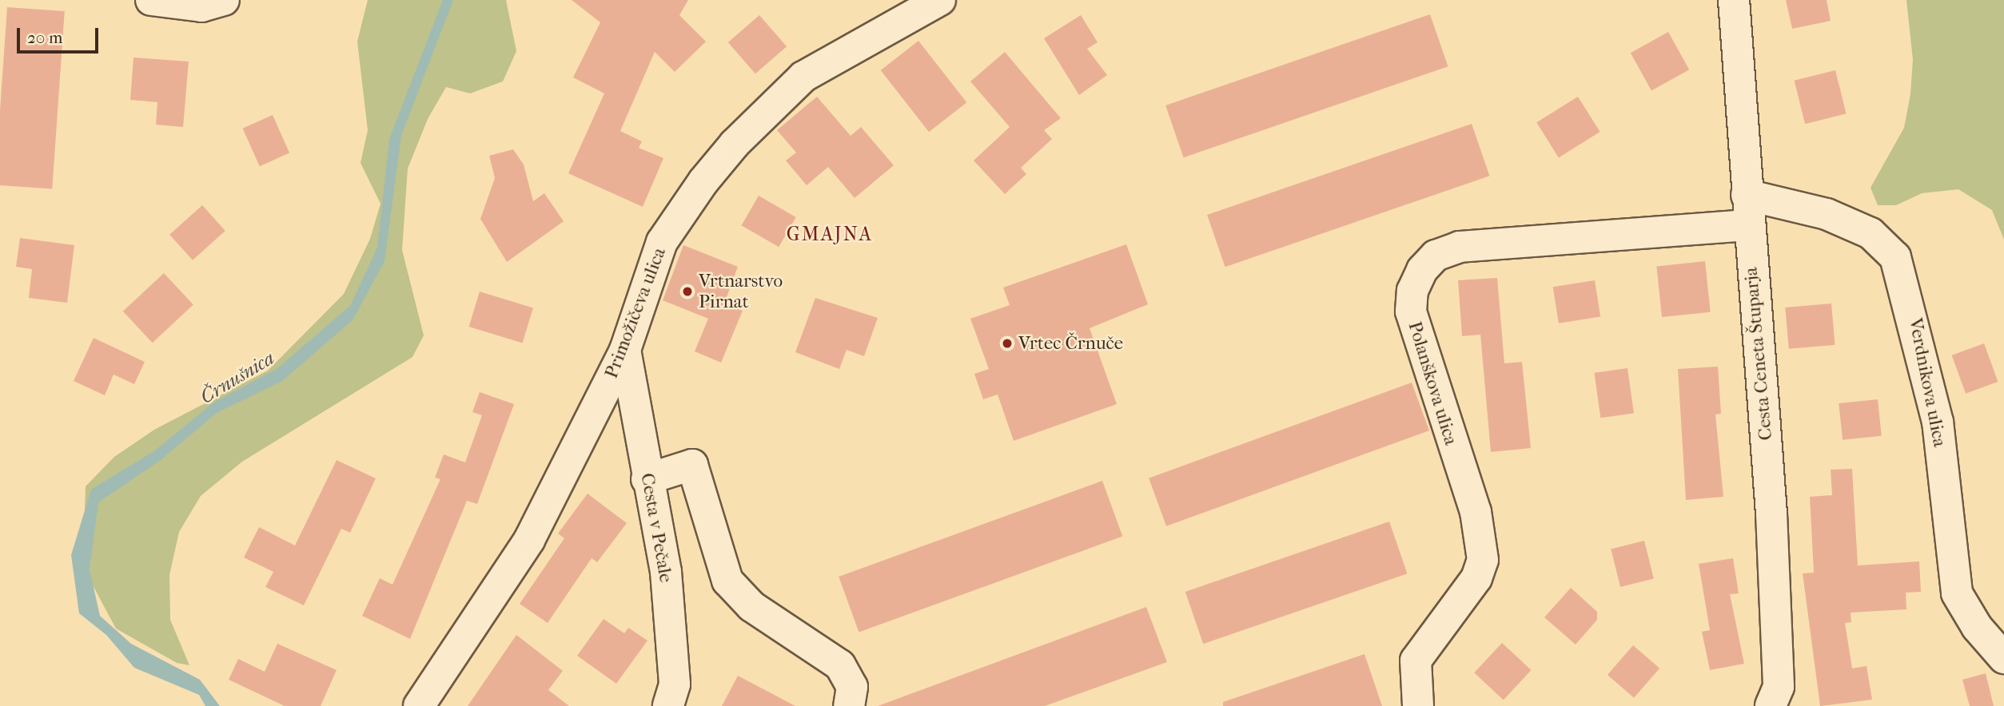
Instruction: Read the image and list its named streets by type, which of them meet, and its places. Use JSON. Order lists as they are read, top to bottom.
{
  "streets": {
    "street": [
      "Primožičeva ulica",
      "Cesta Ceneta Štuparja",
      "Verdnikova ulica",
      "Polanškova ulica",
      "Cesta v Pečale"
    ]
  },
  "crossings": [
    ["Primožičeva ulica", "Cesta v Pečale"],
    ["Cesta Ceneta Štuparja", "Verdnikova ulica"],
    ["Cesta Ceneta Štuparja", "Polanškova ulica"]
  ],
  "districts": ["GMAJNA"],
  "water": ["Črnušnica"],
  "places": ["Vrtnarstvo Pirnat", "Vrtec Črnuče"],
  "scale_bar": "20 m"
}
